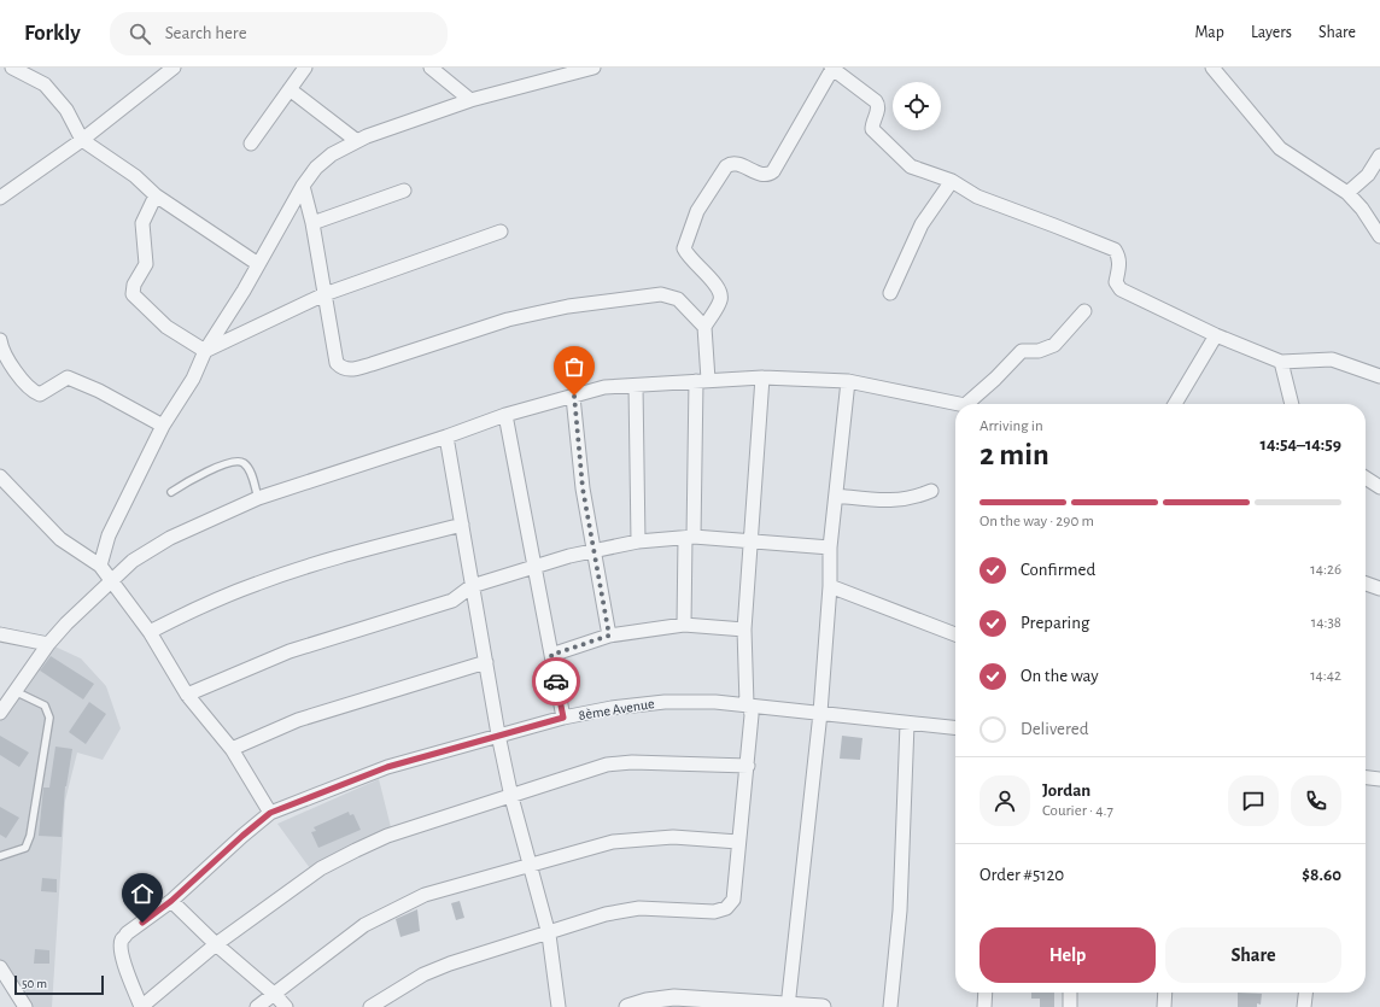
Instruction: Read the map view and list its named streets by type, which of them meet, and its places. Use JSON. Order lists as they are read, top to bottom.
{
  "streets": {
    "street": ["8ème Avenue"]
  },
  "scale_bar": "50 m",
  "page": {
    "header": "Forkly",
    "search": "Search here",
    "nav": ["Map", "Layers", "Share"],
    "heading": ["2 min", "Arriving in", "14:54–14:59"],
    "panel": [
      "Jordan",
      "Courier · 4.7",
      "Order #5120",
      "$8.60"
    ],
    "bar": "On the way · 290 m",
    "list": [
      ["Confirmed", "14:26"],
      ["Preparing", "14:38"],
      ["On the way", "14:42"],
      "Delivered"
    ],
    "buttons": ["Help", "Share"],
    "scale": "50 m"
  }
}
